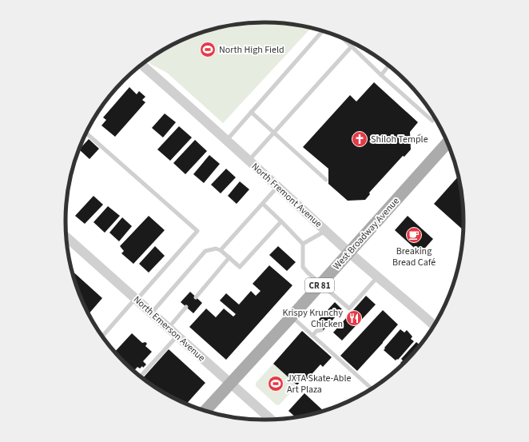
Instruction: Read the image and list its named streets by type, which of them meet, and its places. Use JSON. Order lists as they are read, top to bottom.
{
  "streets": {
    "main road": ["West Broadway Avenue", "CR 81"],
    "street": ["North Fremont Avenue", "North Emerson Avenue"]
  },
  "crossings": [
    ["North Fremont Avenue", "West Broadway Avenue"],
    ["West Broadway Avenue", "North Emerson Avenue"]
  ],
  "places": {
    "sports": ["North High Field", "JXTA Skate-Able Art Plaza"],
    "church": ["Shiloh Temple"],
    "cafe": ["Breaking Bread Café"],
    "restaurant": ["Krispy Krunchy Chicken"]
  }
}
